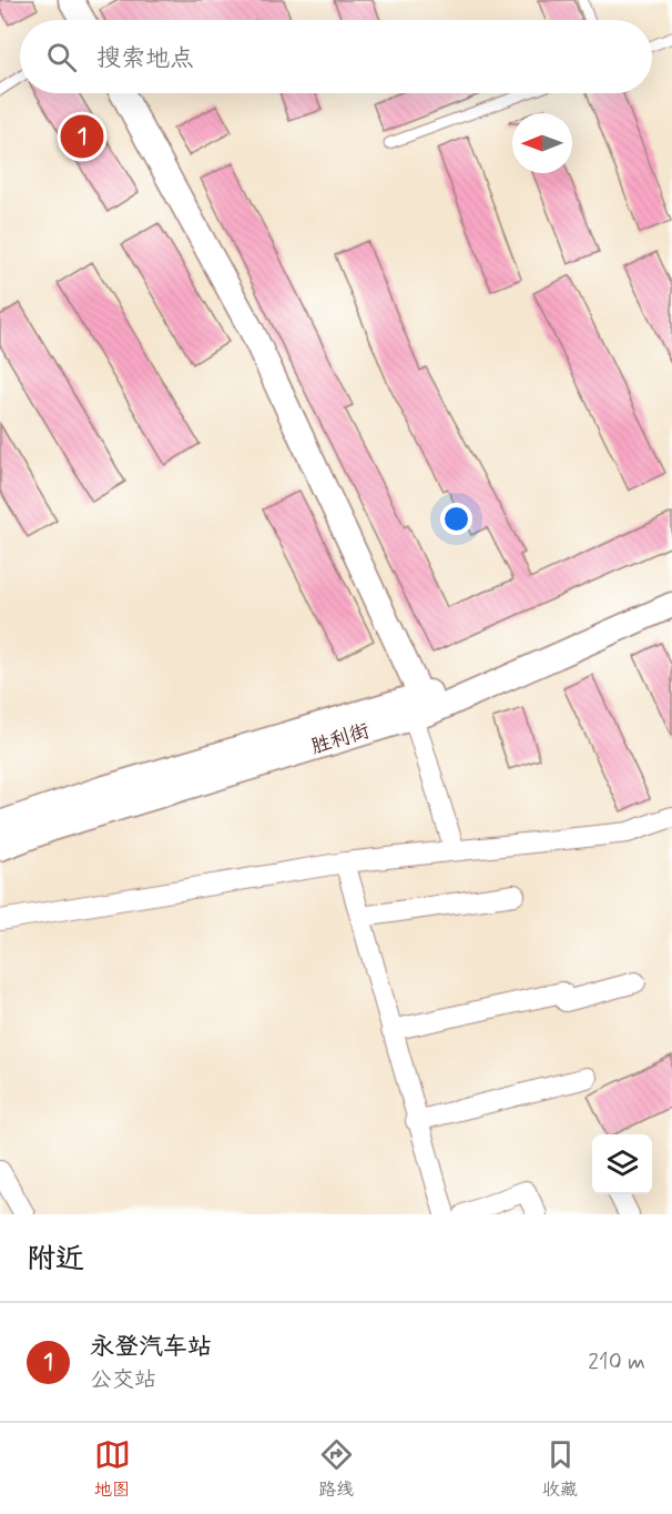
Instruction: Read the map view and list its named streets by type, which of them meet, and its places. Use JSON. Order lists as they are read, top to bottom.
{
  "streets": {
    "street": ["胜利街"]
  },
  "north": "left",
  "page": {
    "search": "搜索地点",
    "pins": "1",
    "heading": "附近",
    "list": [
      {
        "mark": "1",
        "name": "永登汽车站",
        "note": "公交站",
        "value": "210 m"
      }
    ],
    "nav": ["地图", "路线", "收藏"]
  }
}
